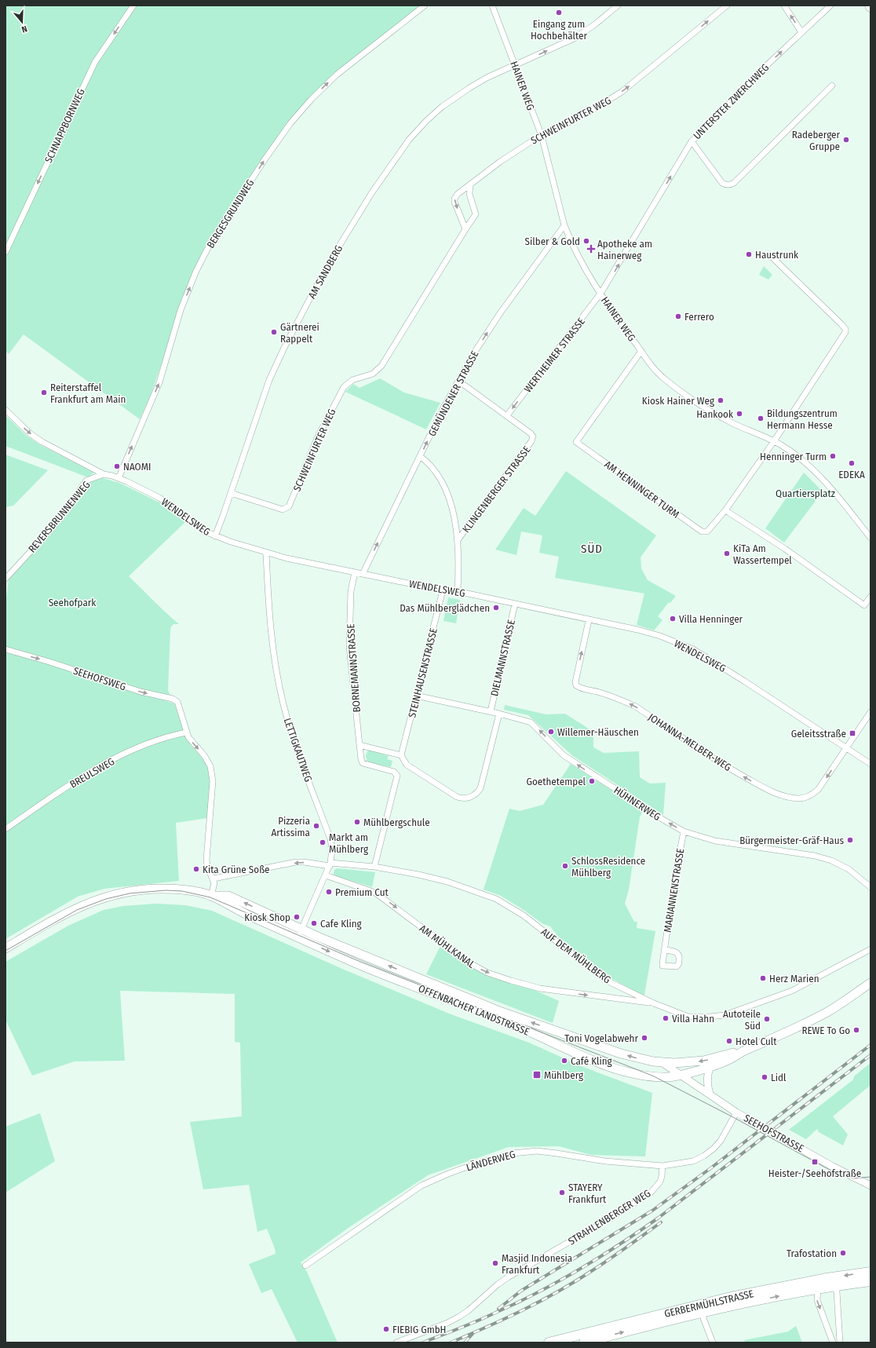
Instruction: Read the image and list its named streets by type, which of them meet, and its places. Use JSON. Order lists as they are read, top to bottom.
{
  "streets": {
    "main road": ["OFFENBACHER LANDSTRASSE", "GERBERMÜHLSTRASSE"],
    "street": [
      "HAINER WEG",
      "UNTERSTER ZWERCHWEG",
      "SCHWEINFURTER WEG",
      "SCHNAPPBORNWEG",
      "BERGESGRUNDWEG",
      "AM SANDBERG",
      "WERTHEIMER STRASSE",
      "GEMÜNDENER STRASSE",
      "KLINGENBERGER STRASSE",
      "AM HENNINGER TURM",
      "REVERSBRUNNENWEG",
      "WENDELSWEG",
      "DIELMANNSTRASSE",
      "BORNEMANNSTRASSE",
      "STEINHAUSENSTRASSE",
      "SEEHOFSWEG",
      "JOHANNA-MELBER-WEG",
      "LETTIGKAUTWEG",
      "BREULSWEG",
      "HÜHNERWEG",
      "MARIANNENSTRASSE",
      "AM MÜHLKANAL",
      "AUF DEM MÜHLBERG",
      "SEEHOFSTRASSE",
      "LÄNDERWEG",
      "STRAHLENBERGER WEG"
    ]
  },
  "crossings": [
    ["HAINER WEG", "UNTERSTER ZWERCHWEG"],
    ["HAINER WEG", "SCHWEINFURTER WEG"],
    ["HAINER WEG", "AM SANDBERG"],
    ["HAINER WEG", "WERTHEIMER STRASSE"],
    ["HAINER WEG", "GEMÜNDENER STRASSE"],
    ["HAINER WEG", "AM HENNINGER TURM"],
    ["UNTERSTER ZWERCHWEG", "WERTHEIMER STRASSE"],
    ["SCHWEINFURTER WEG", "AM SANDBERG"],
    ["BERGESGRUNDWEG", "WENDELSWEG"],
    ["AM SANDBERG", "WENDELSWEG"],
    ["WERTHEIMER STRASSE", "KLINGENBERGER STRASSE"],
    ["GEMÜNDENER STRASSE", "WENDELSWEG"],
    ["REVERSBRUNNENWEG", "WENDELSWEG"],
    ["WENDELSWEG", "DIELMANNSTRASSE"],
    ["WENDELSWEG", "BORNEMANNSTRASSE"],
    ["WENDELSWEG", "STEINHAUSENSTRASSE"],
    ["WENDELSWEG", "JOHANNA-MELBER-WEG"],
    ["WENDELSWEG", "LETTIGKAUTWEG"],
    ["DIELMANNSTRASSE", "HÜHNERWEG"],
    ["BORNEMANNSTRASSE", "AUF DEM MÜHLBERG"],
    ["STEINHAUSENSTRASSE", "HÜHNERWEG"],
    ["SEEHOFSWEG", "BREULSWEG"],
    ["LETTIGKAUTWEG", "AM MÜHLKANAL"],
    ["LETTIGKAUTWEG", "AUF DEM MÜHLBERG"],
    ["LETTIGKAUTWEG", "OFFENBACHER LANDSTRASSE"],
    ["HÜHNERWEG", "MARIANNENSTRASSE"],
    ["AM MÜHLKANAL", "AUF DEM MÜHLBERG"],
    ["OFFENBACHER LANDSTRASSE", "SEEHOFSTRASSE"],
    ["SEEHOFSTRASSE", "LÄNDERWEG"],
    ["LÄNDERWEG", "STRAHLENBERGER WEG"]
  ],
  "one_way": [
    "UNTERSTER ZWERCHWEG",
    "SCHNAPPBORNWEG",
    "BERGESGRUNDWEG",
    "WERTHEIMER STRASSE",
    "GEMÜNDENER STRASSE",
    "SEEHOFSWEG",
    "HÜHNERWEG",
    "AM MÜHLKANAL"
  ],
  "districts": ["SÜD"],
  "parks": ["Quartiersplatz", "Seehofpark"],
  "places": {
    "other": [
      "Eingang zum Hochbehälter",
      "Radeberger Gruppe",
      "Silber & Gold",
      "Haustrunk",
      "Ferrero",
      "Gärtnerei Rappelt",
      "Reiterstaffel Frankfurt am Main",
      "Kiosk Hainer Weg",
      "Hankook",
      "Bildungszentrum Hermann Hesse",
      "Henninger Turm",
      "EDEKA",
      "NAOMI",
      "KiTa Am Wassertempel",
      "Das Mühlberglädchen",
      "Villa Henninger",
      "Willemer-Häuschen",
      "Goethetempel",
      "Mühlbergschule",
      "Pizzeria Artissima",
      "Bürgermeister-Gräf-Haus",
      "Markt am Mühlberg",
      "SchlossResidence Mühlberg",
      "Kita Grüne Soße",
      "Premium Cut",
      "Kiosk Shop",
      "Cafe Kling",
      "Herz Marien",
      "Villa Hahn",
      "Autoteile Süd",
      "REWE To Go",
      "Toni Vogelabwehr",
      "Hotel Cult",
      "Café Kling",
      "Lidl",
      "STAYERY Frankfurt",
      "Trafostation",
      "Masjid Indonesia Frankfurt",
      "FIEBIG GmbH"
    ],
    "health": ["Apotheke am Hainerweg"],
    "transit": ["Geleitsstraße", "Mühlberg", "Heister-/Seehofstraße"]
  },
  "north": "bottom"
}
